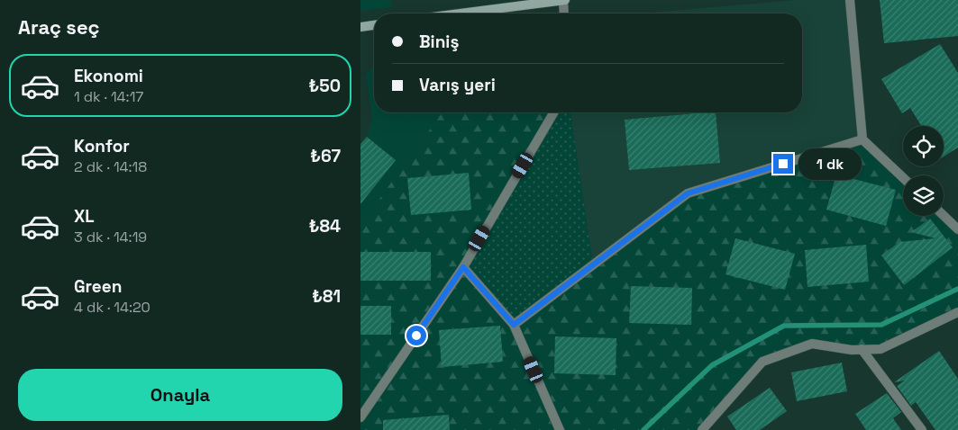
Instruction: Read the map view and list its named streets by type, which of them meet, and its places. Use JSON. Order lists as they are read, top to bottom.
{
  "page": {
    "heading": "Araç seç",
    "banner": ["Biniş", "Varış yeri"],
    "list": [
      {
        "name": "Ekonomi",
        "note": "1 dk · 14:17",
        "value": "₺50"
      },
      {
        "name": "Konfor",
        "note": "2 dk · 14:18",
        "value": "₺67"
      },
      {
        "name": "XL",
        "note": "3 dk · 14:19",
        "value": "₺84"
      },
      {
        "name": "Green",
        "note": "4 dk · 14:20",
        "value": "₺81"
      }
    ],
    "bubble": "1 dk",
    "buttons": "Onayla"
  }
}
